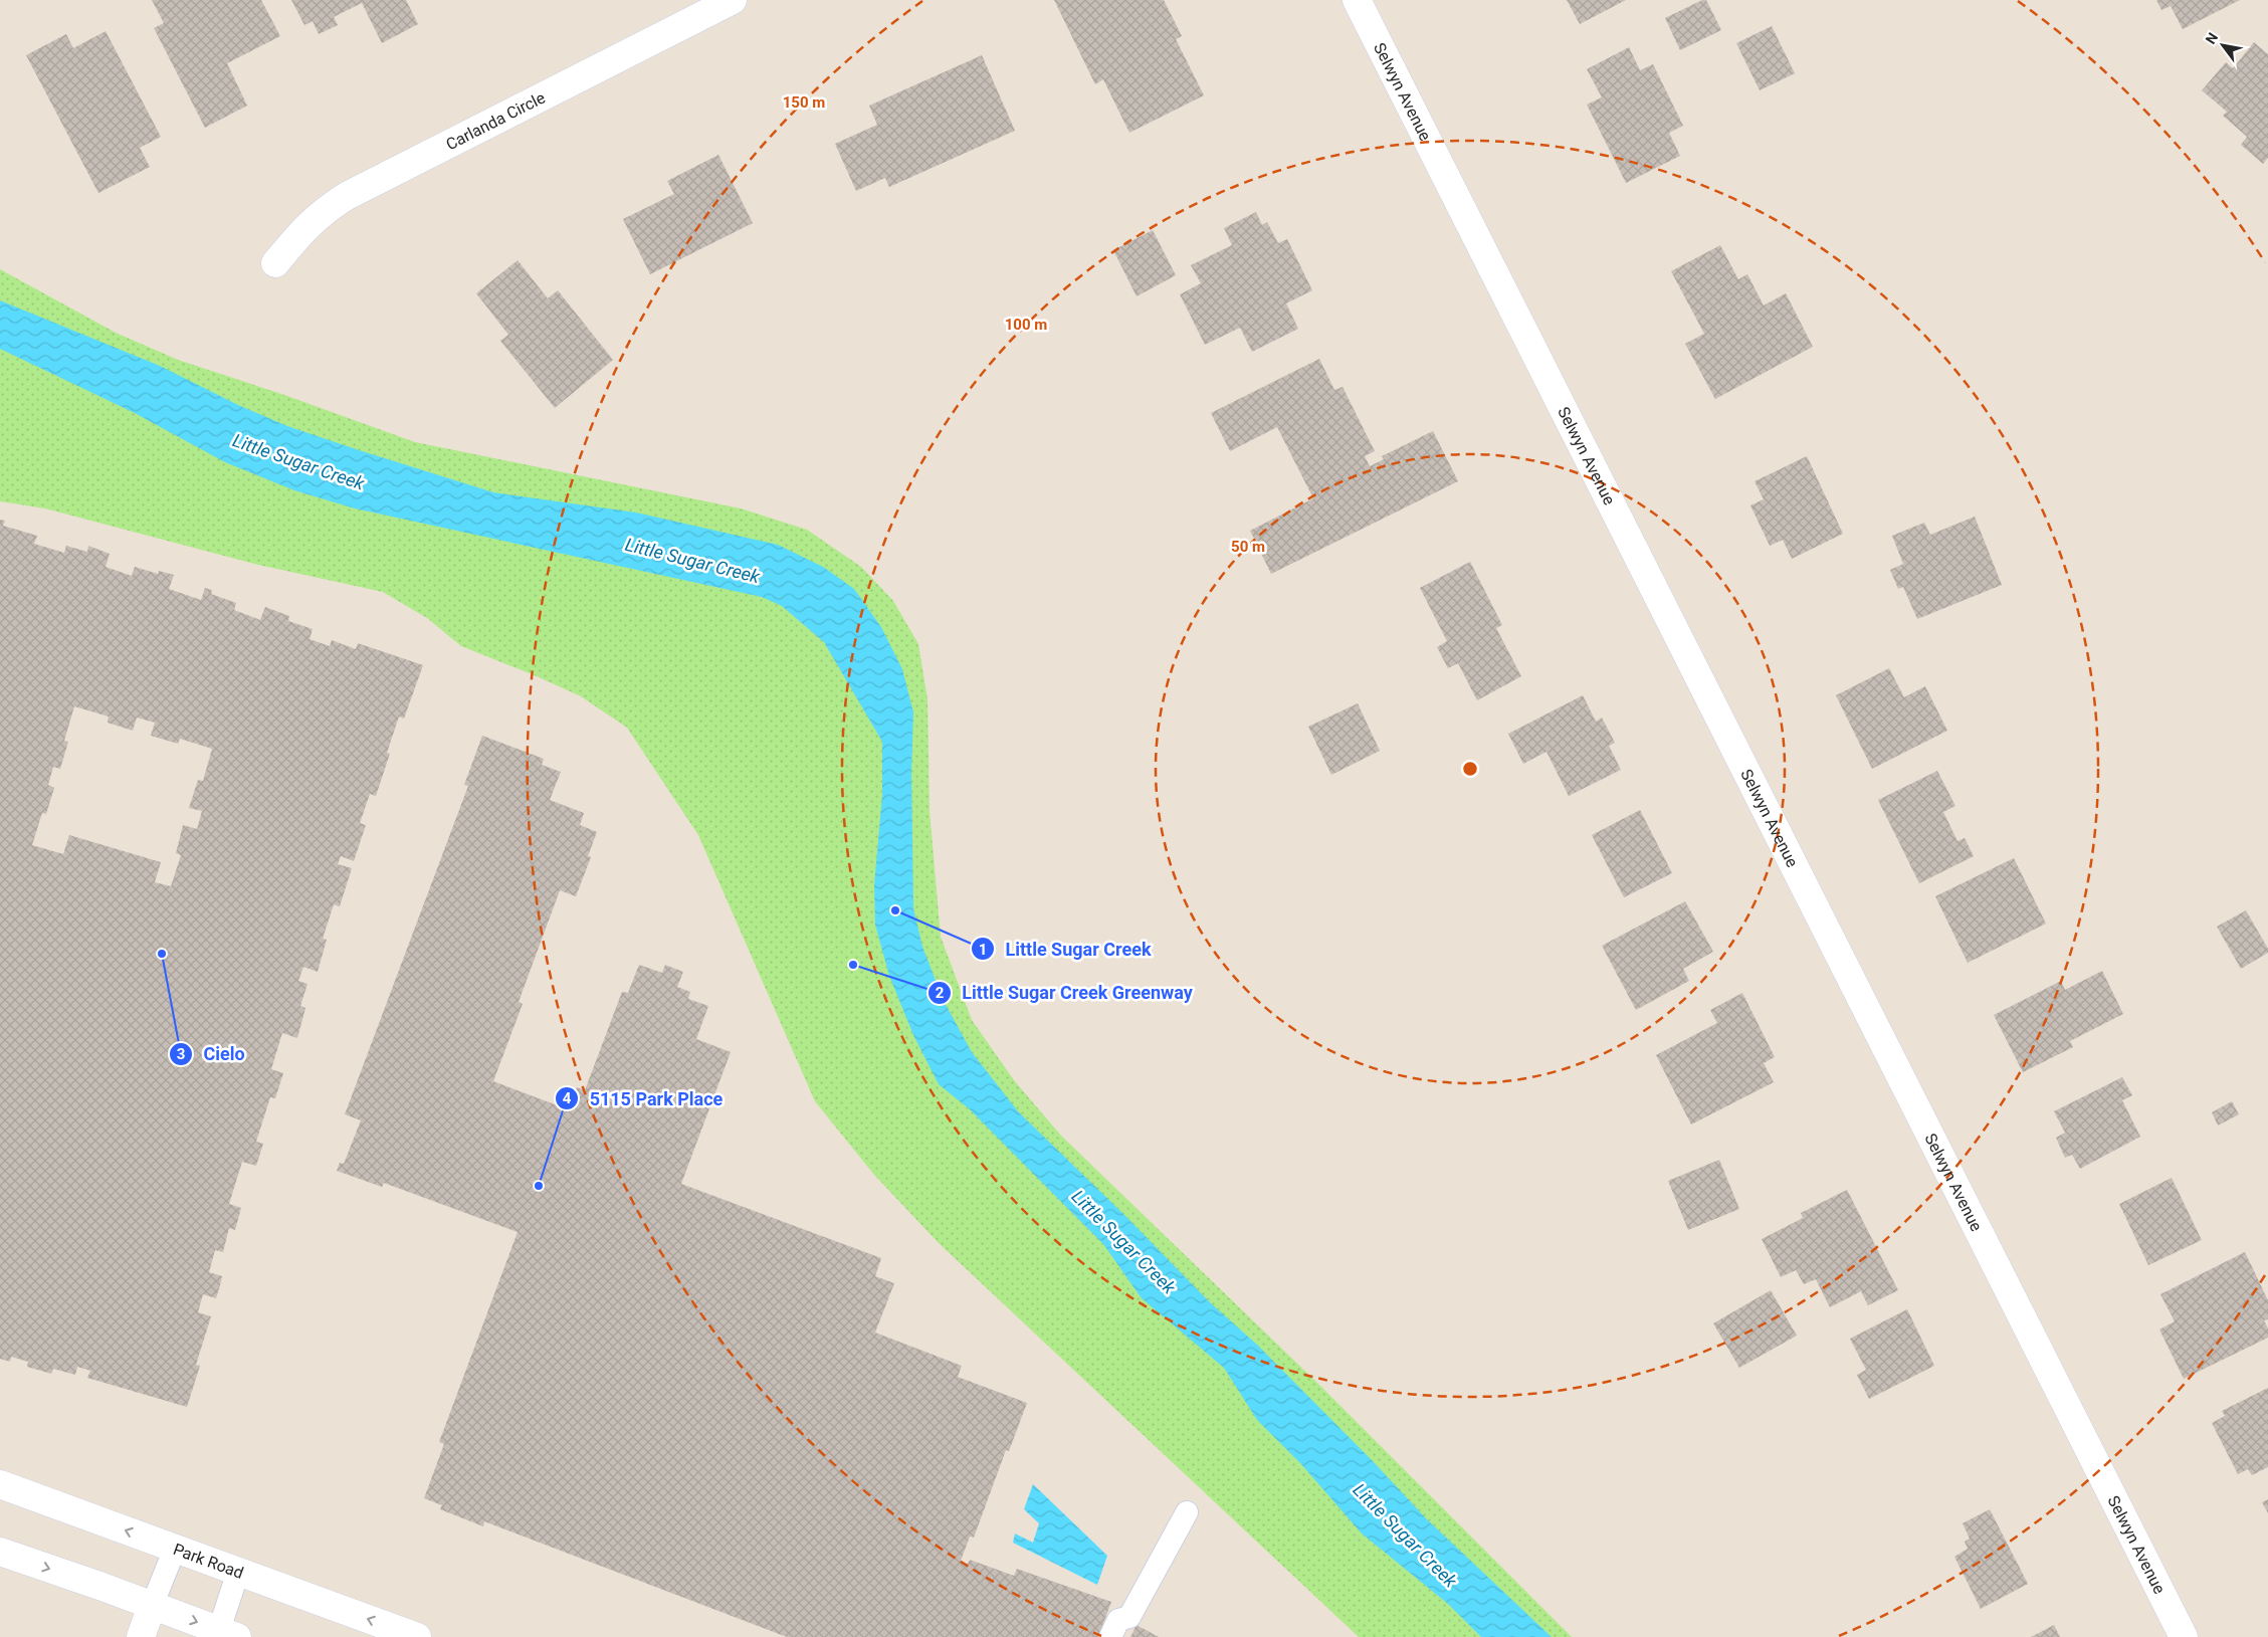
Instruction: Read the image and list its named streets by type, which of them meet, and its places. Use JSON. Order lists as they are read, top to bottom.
{
  "streets": {
    "street": ["Selwyn Avenue", "Carlanda Circle", "Park Road"]
  },
  "water": ["Little Sugar Creek"],
  "places": [
    "Little Sugar Creek",
    "Cielo",
    "Little Sugar Creek Greenway",
    "5115 Park Place"
  ],
  "north": "top left",
  "rings": ["150 m", "100 m", "50 m"]
}
